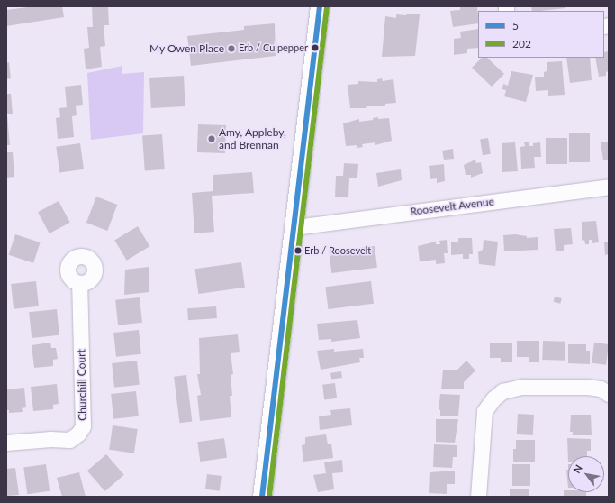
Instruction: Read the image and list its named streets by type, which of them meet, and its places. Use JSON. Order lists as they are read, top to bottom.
{
  "streets": {
    "street": ["Roosevelt Avenue", "Churchill Court"]
  },
  "places": [
    "Erb / Culpepper",
    "My Owen Place",
    "Amy, Appleby, and Brennan",
    "Erb / Roosevelt"
  ],
  "lines": ["transit line 5", "transit line 202"],
  "legend": ["5", "202"],
  "north": "top left"
}
